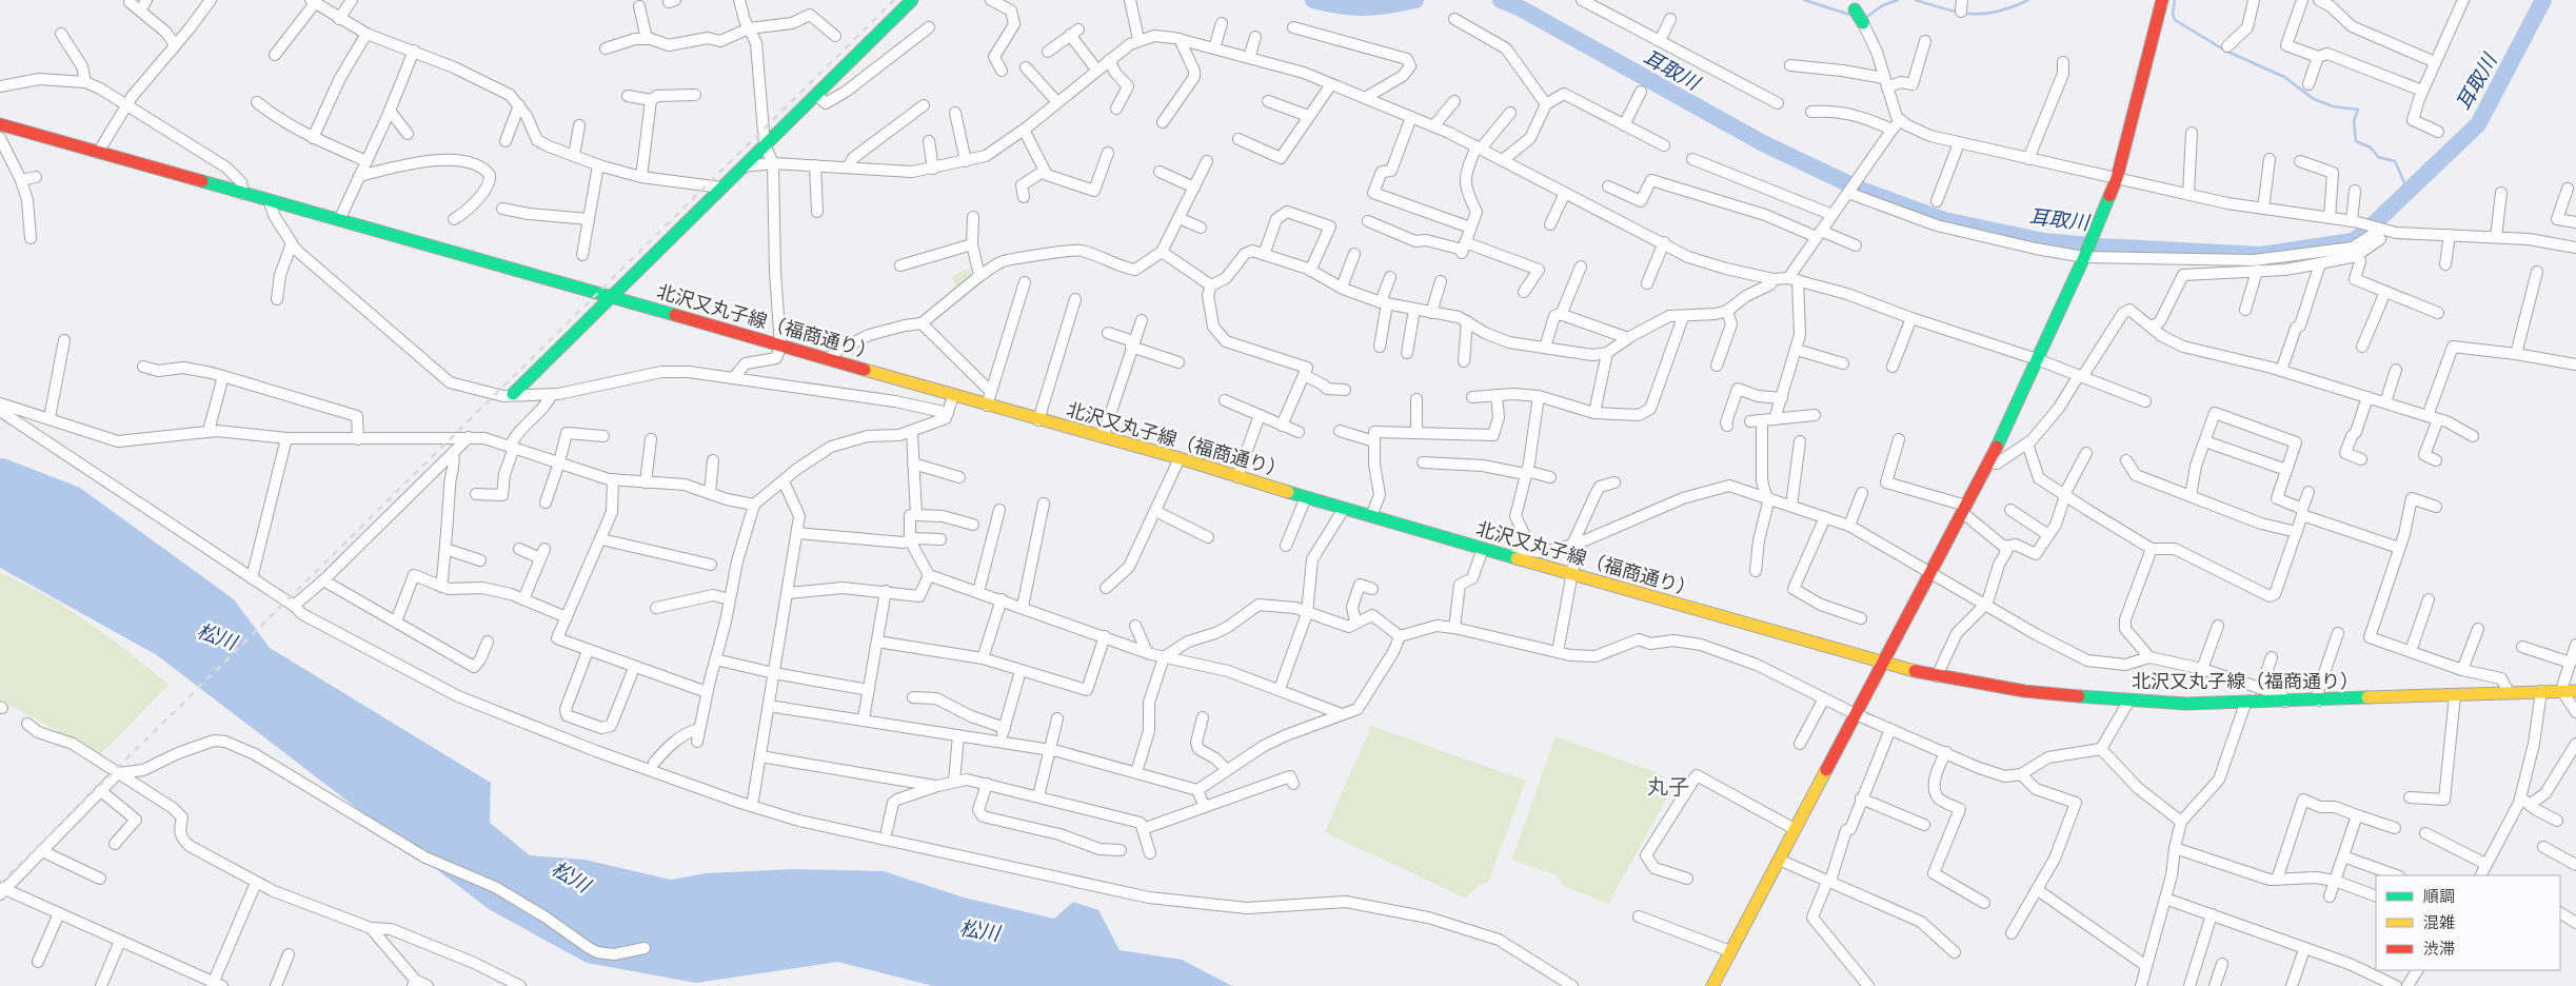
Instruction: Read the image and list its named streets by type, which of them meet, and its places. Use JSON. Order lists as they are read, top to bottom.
{
  "streets": {
    "street": ["北沢又丸子線（福商通り）"]
  },
  "districts": ["丸子"],
  "water": ["耳取川", "松川"],
  "legend": ["順調", "混雑", "渋滞"]
}
